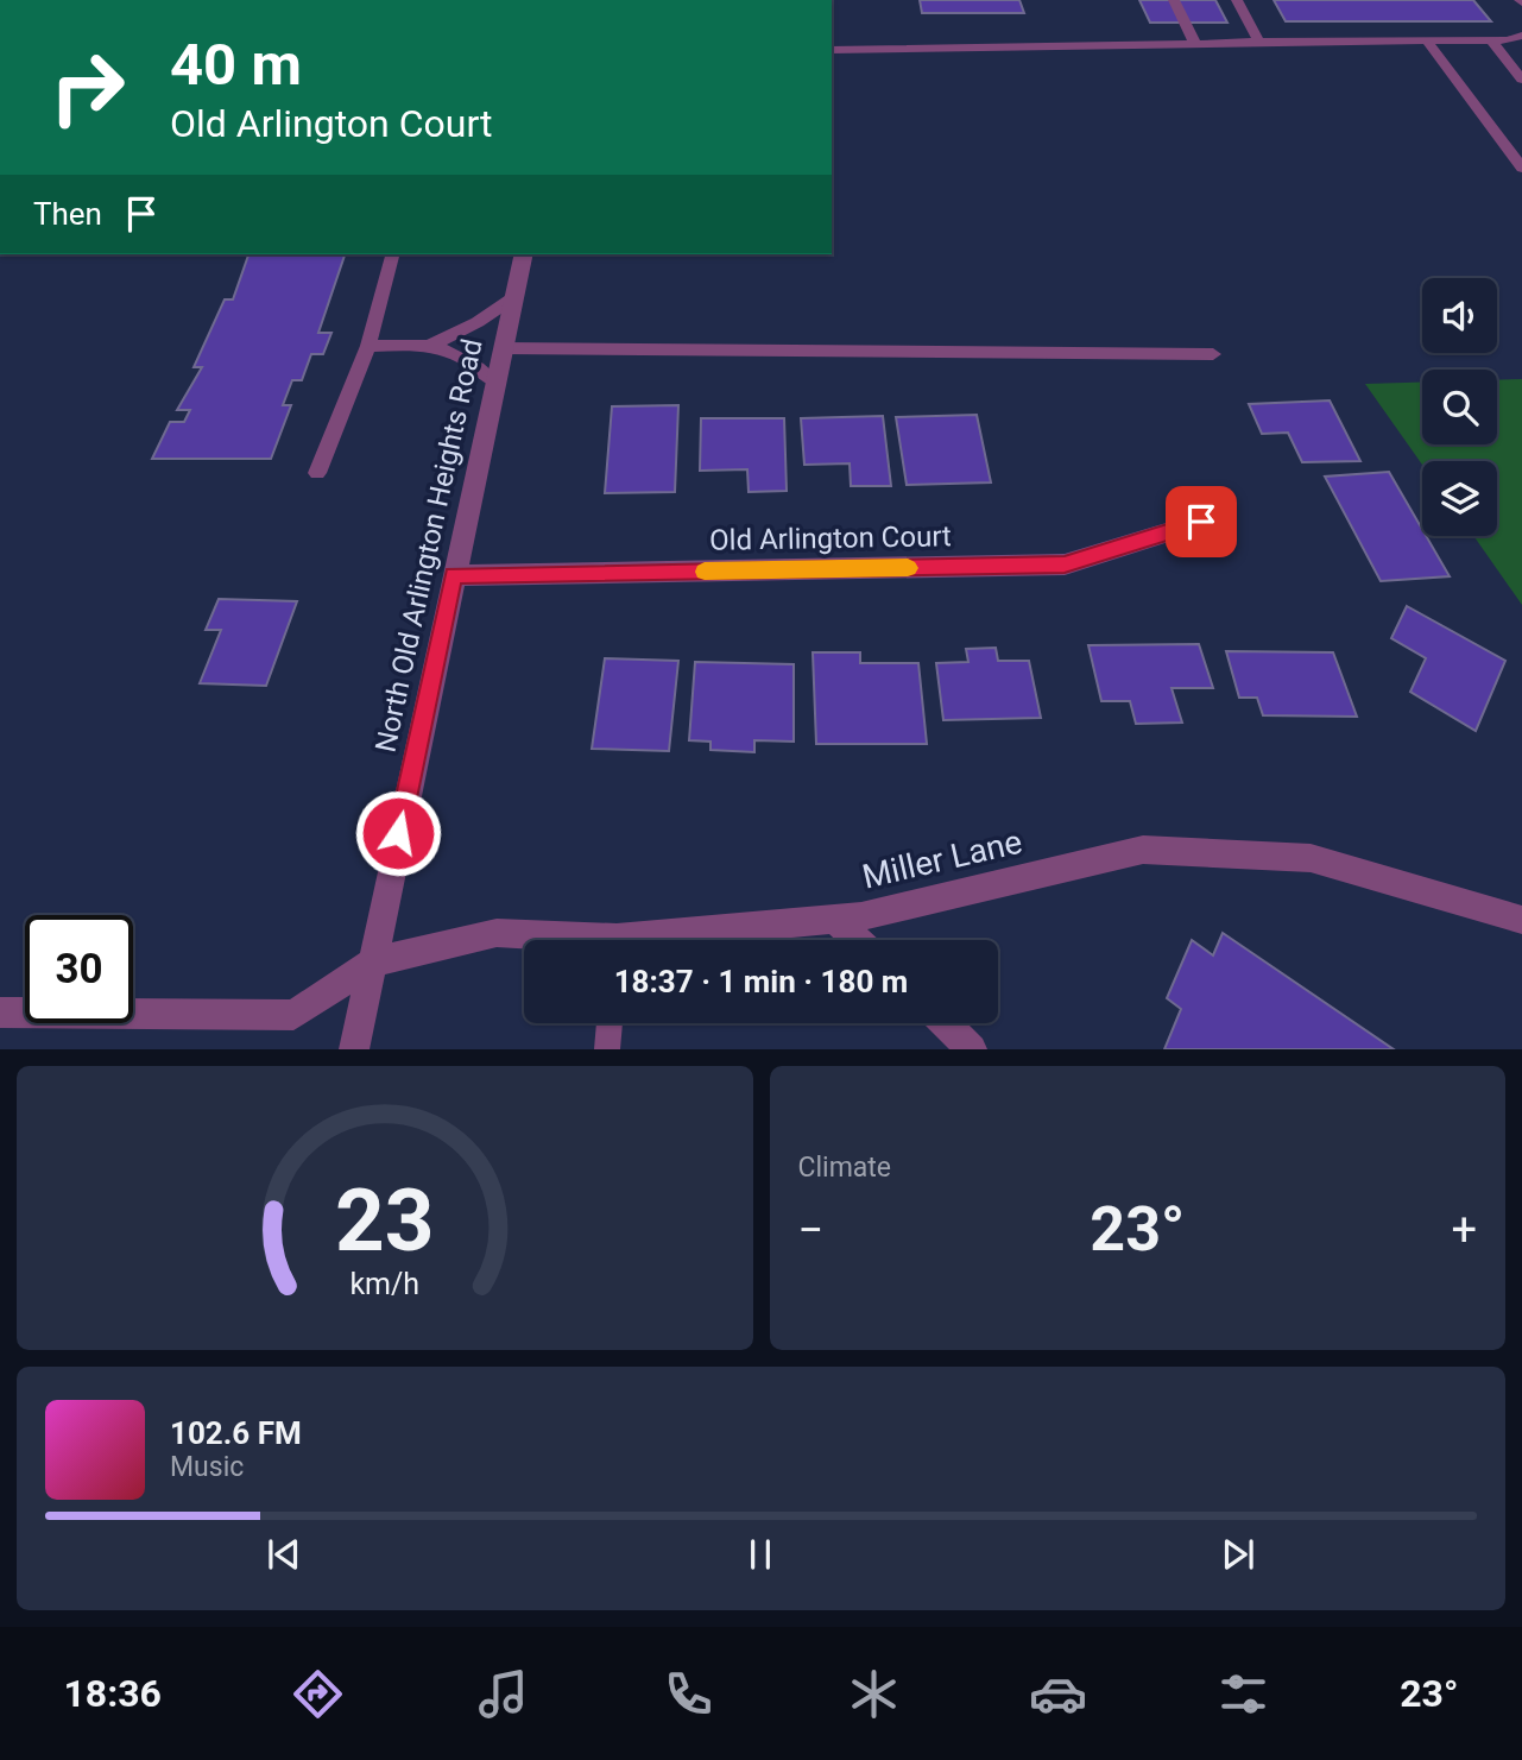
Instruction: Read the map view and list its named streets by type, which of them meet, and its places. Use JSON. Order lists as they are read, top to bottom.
{
  "streets": {
    "street": ["Old Arlington Court", "North Old Arlington Heights Road", "Miller Lane"]
  },
  "crossings": [
    ["Old Arlington Court", "North Old Arlington Heights Road"],
    ["North Old Arlington Heights Road", "Miller Lane"]
  ],
  "page": {
    "turn": ["40 m", "Old Arlington Court"],
    "then": "Then",
    "limit": "30",
    "trip": "18:37 · 1 min · 180 m",
    "tile": "Climate",
    "heat": ["−", "23°", "+"],
    "song": ["102.6 FM", "Music"],
    "tabs": ["18:36", "23°"],
    "gauge": ["23", "km/h"]
  }
}
